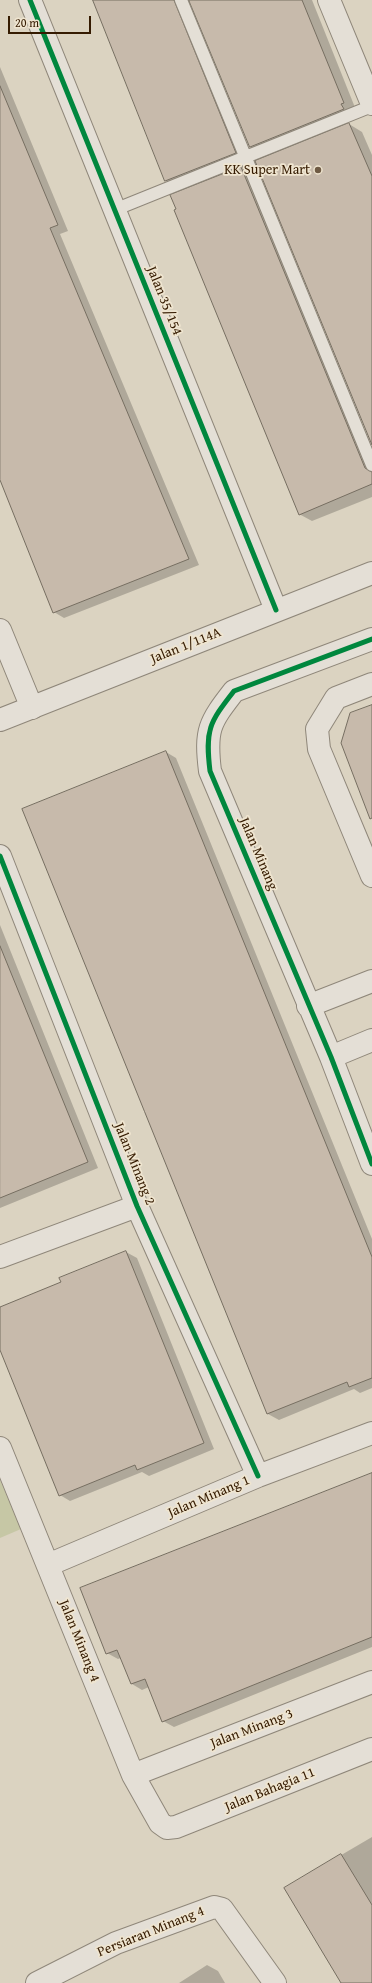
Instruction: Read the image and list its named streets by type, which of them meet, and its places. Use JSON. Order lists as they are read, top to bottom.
{
  "streets": {
    "street": [
      "Jalan 35/154",
      "Jalan 1/114A",
      "Jalan Minang",
      "Jalan Minang 2",
      "Jalan Minang 1",
      "Jalan Minang 4",
      "Jalan Minang 3",
      "Jalan Bahagia 11",
      "Persiaran Minang 4"
    ]
  },
  "crossings": [
    ["Jalan 35/154", "Jalan 1/114A"],
    ["Jalan Minang 2", "Jalan Minang 1"],
    ["Jalan Minang 1", "Jalan Minang 4"],
    ["Jalan Minang 4", "Jalan Minang 3"],
    ["Jalan Minang 4", "Jalan Bahagia 11"]
  ],
  "places": ["KK Super Mart"],
  "scale_bar": "20 m"
}
